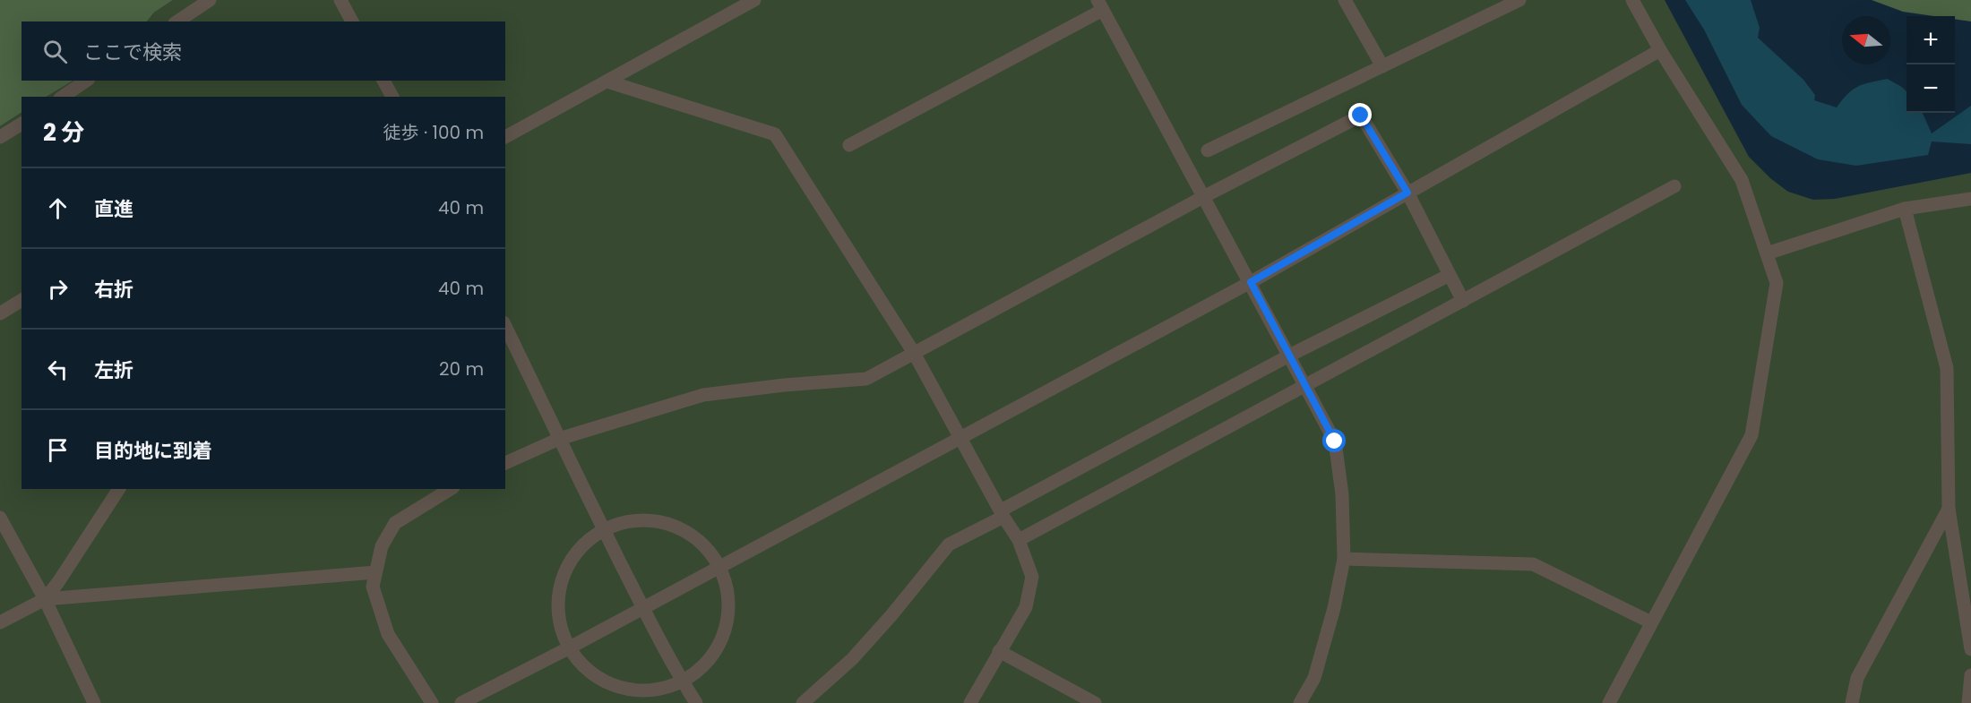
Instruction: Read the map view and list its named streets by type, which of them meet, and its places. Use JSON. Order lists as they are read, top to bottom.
{
  "north": "left",
  "page": {
    "map_buttons": ["+", "−"],
    "search": "ここで検索",
    "heading": ["2 分", "徒歩 · 100 m"],
    "list": [
      ["直進", "40 m"],
      ["右折", "40 m"],
      ["左折", "20 m"],
      "目的地に到着"
    ]
  }
}
